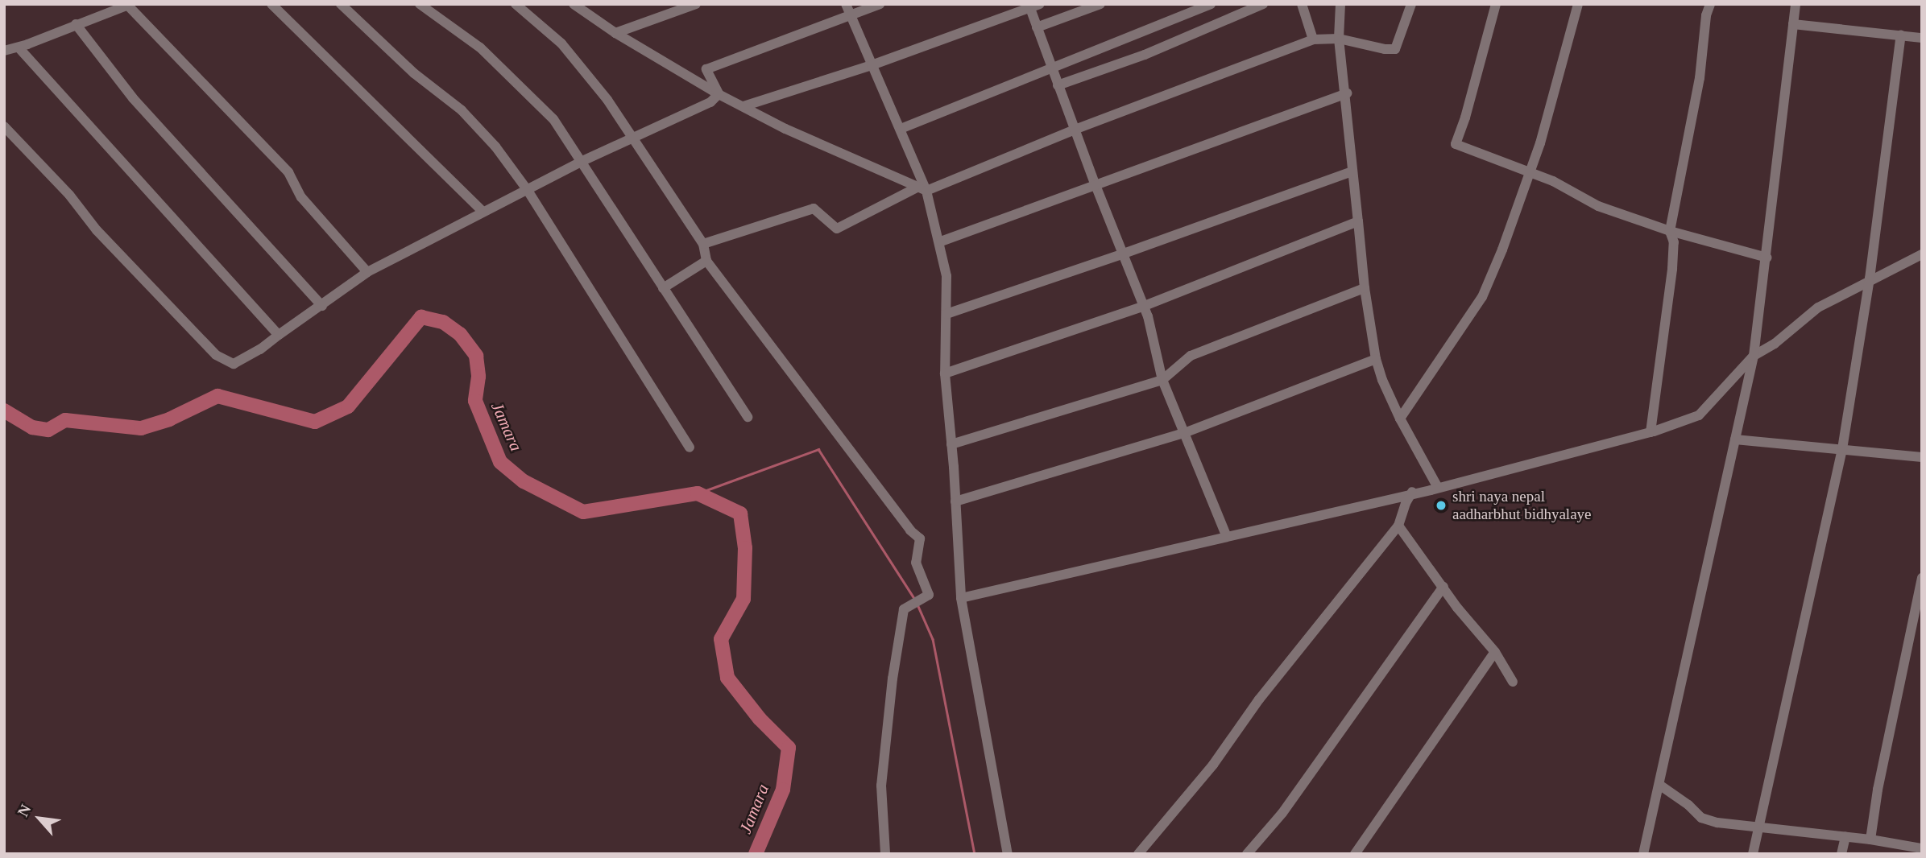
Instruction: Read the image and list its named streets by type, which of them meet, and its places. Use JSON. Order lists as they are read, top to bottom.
{
  "water": ["Jamara"],
  "places": ["shri naya nepal aadharbhut bidhyalaye"],
  "north": "top left"
}
